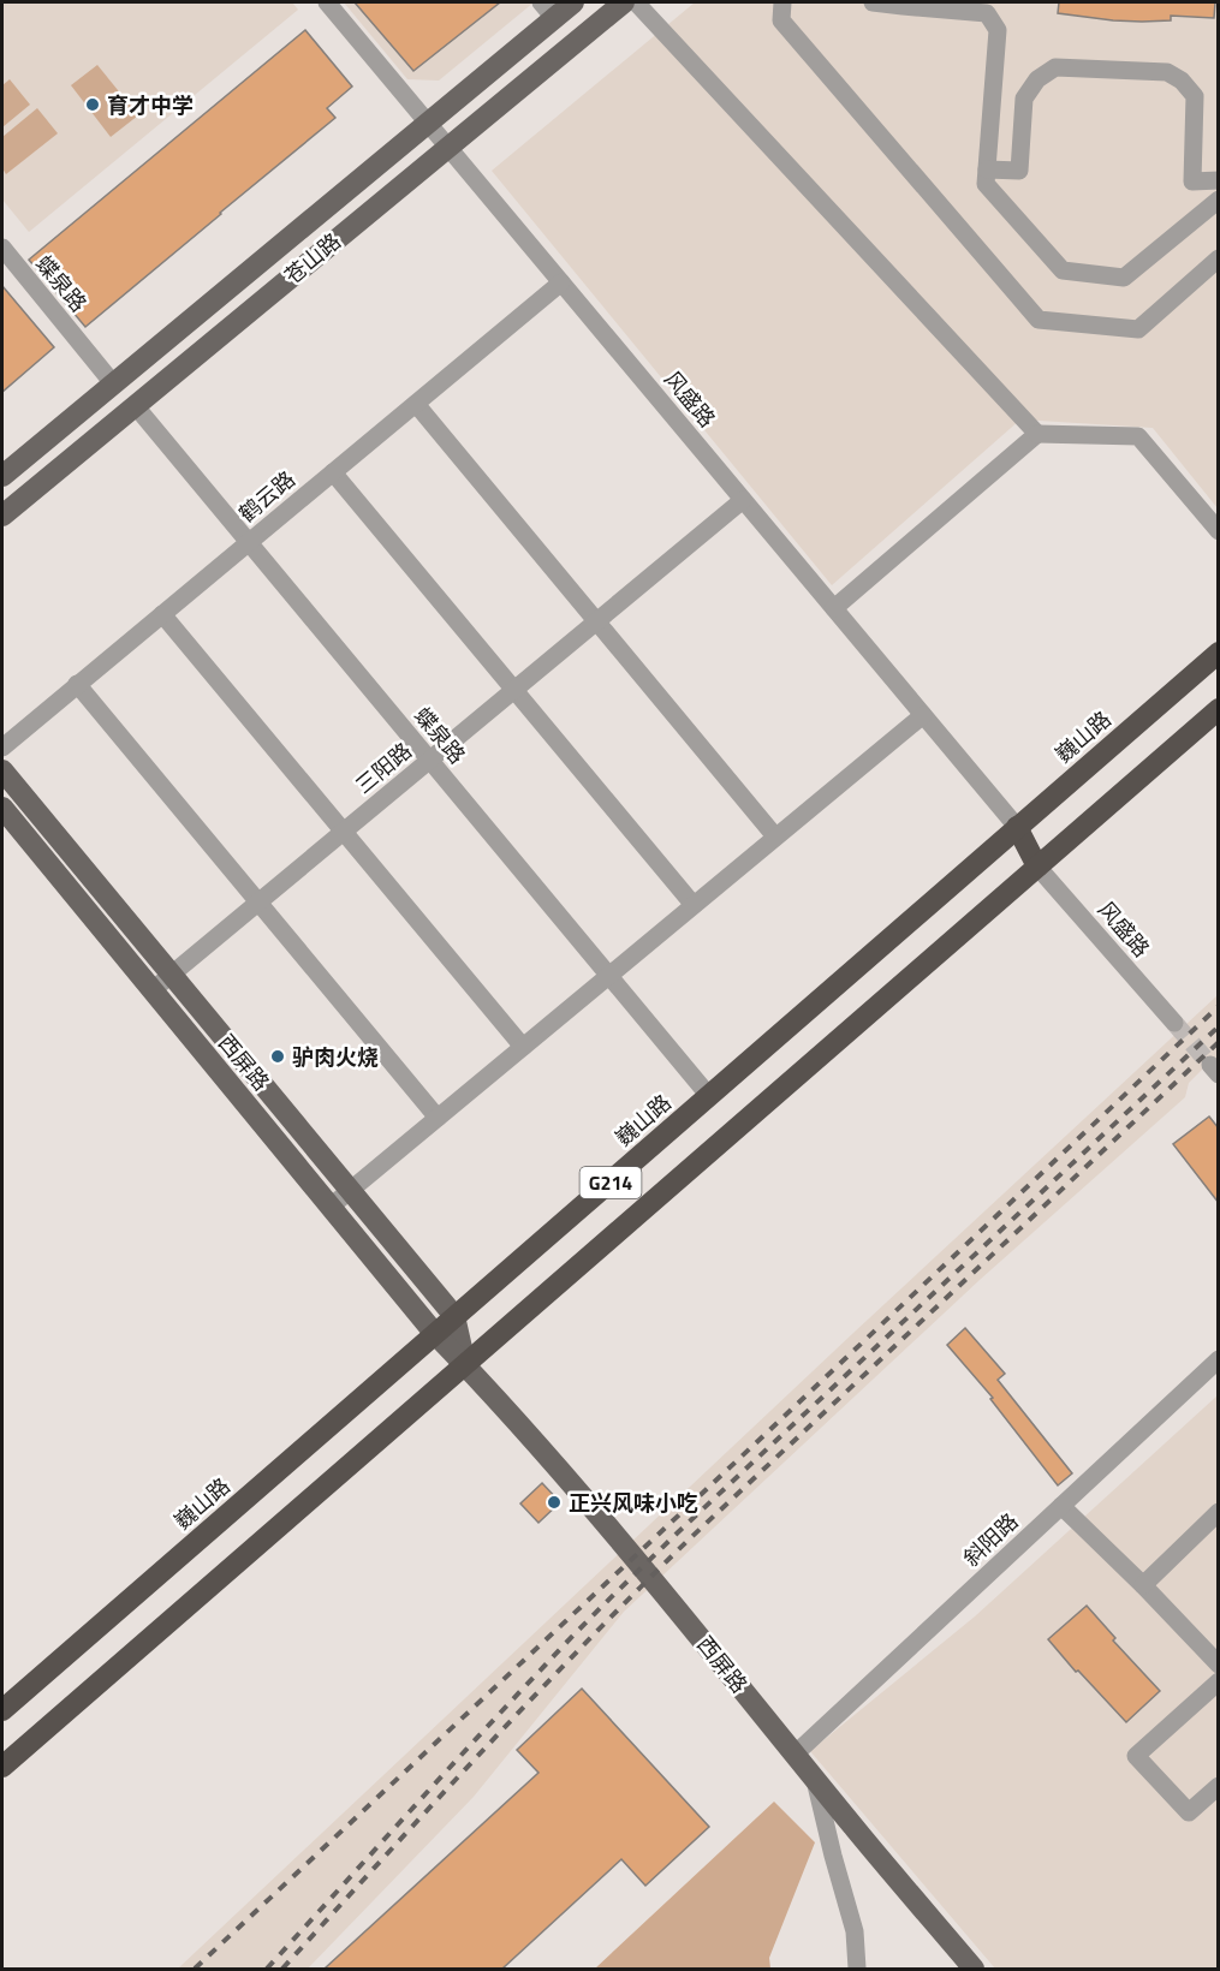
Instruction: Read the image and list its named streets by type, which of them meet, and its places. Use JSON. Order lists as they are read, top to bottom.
{
  "streets": {
    "highway": ["巍山路", "G214"],
    "main road": ["苍山路", "西屏路"],
    "street": [
      "蝶泉路",
      "风盛路",
      "鹤云路",
      "三阳路",
      "斜阳路"
    ]
  },
  "crossings": [
    ["苍山路", "蝶泉路"],
    ["苍山路", "风盛路"],
    ["蝶泉路", "鹤云路"],
    ["蝶泉路", "巍山路"],
    ["蝶泉路", "三阳路"],
    ["风盛路", "鹤云路"],
    ["风盛路", "巍山路"],
    ["风盛路", "三阳路"],
    ["风盛路", "G214"],
    ["巍山路", "西屏路"],
    ["三阳路", "西屏路"],
    ["西屏路", "G214"],
    ["西屏路", "斜阳路"]
  ],
  "places": ["育才中学", "驴肉火烧", "正兴风味小吃"]
}
